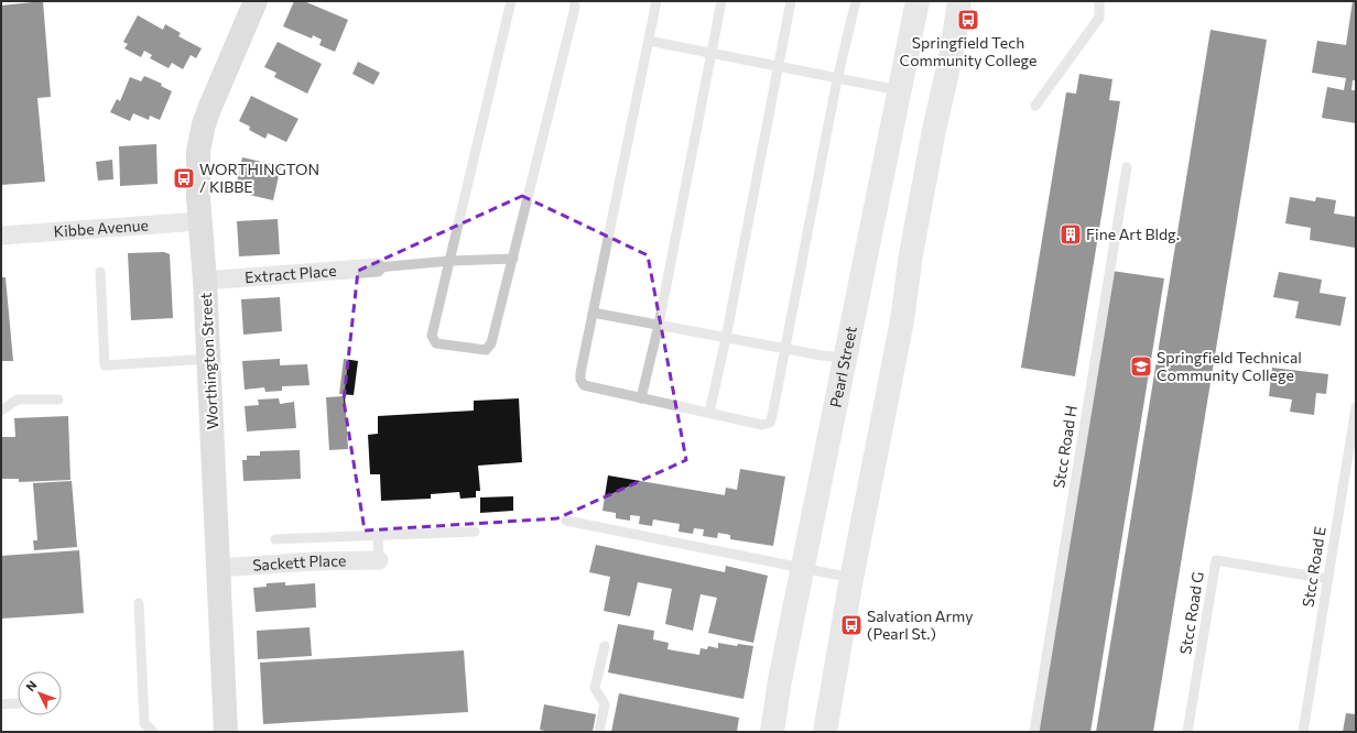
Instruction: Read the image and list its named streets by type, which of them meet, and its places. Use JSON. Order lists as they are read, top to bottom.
{
  "streets": {
    "main road": ["Worthington Street"],
    "street": [
      "Kibbe Avenue",
      "Extract Place",
      "Pearl Street",
      "Sackett Place"
    ],
    "lane": ["Stcc Road H", "Stcc Road E", "Stcc Road G"]
  },
  "crossings": [
    ["Kibbe Avenue", "Worthington Street"],
    ["Extract Place", "Worthington Street"],
    ["Worthington Street", "Sackett Place"],
    ["Stcc Road E", "Stcc Road G"]
  ],
  "places": {
    "bus stop": ["Springfield Tech Community College", "WORTHINGTON / KIBBE", "Salvation Army (Pearl St.)"],
    "building": ["Fine Art Bldg."],
    "school or university": ["Springfield Technical Community College"]
  },
  "north": "top left"
}
